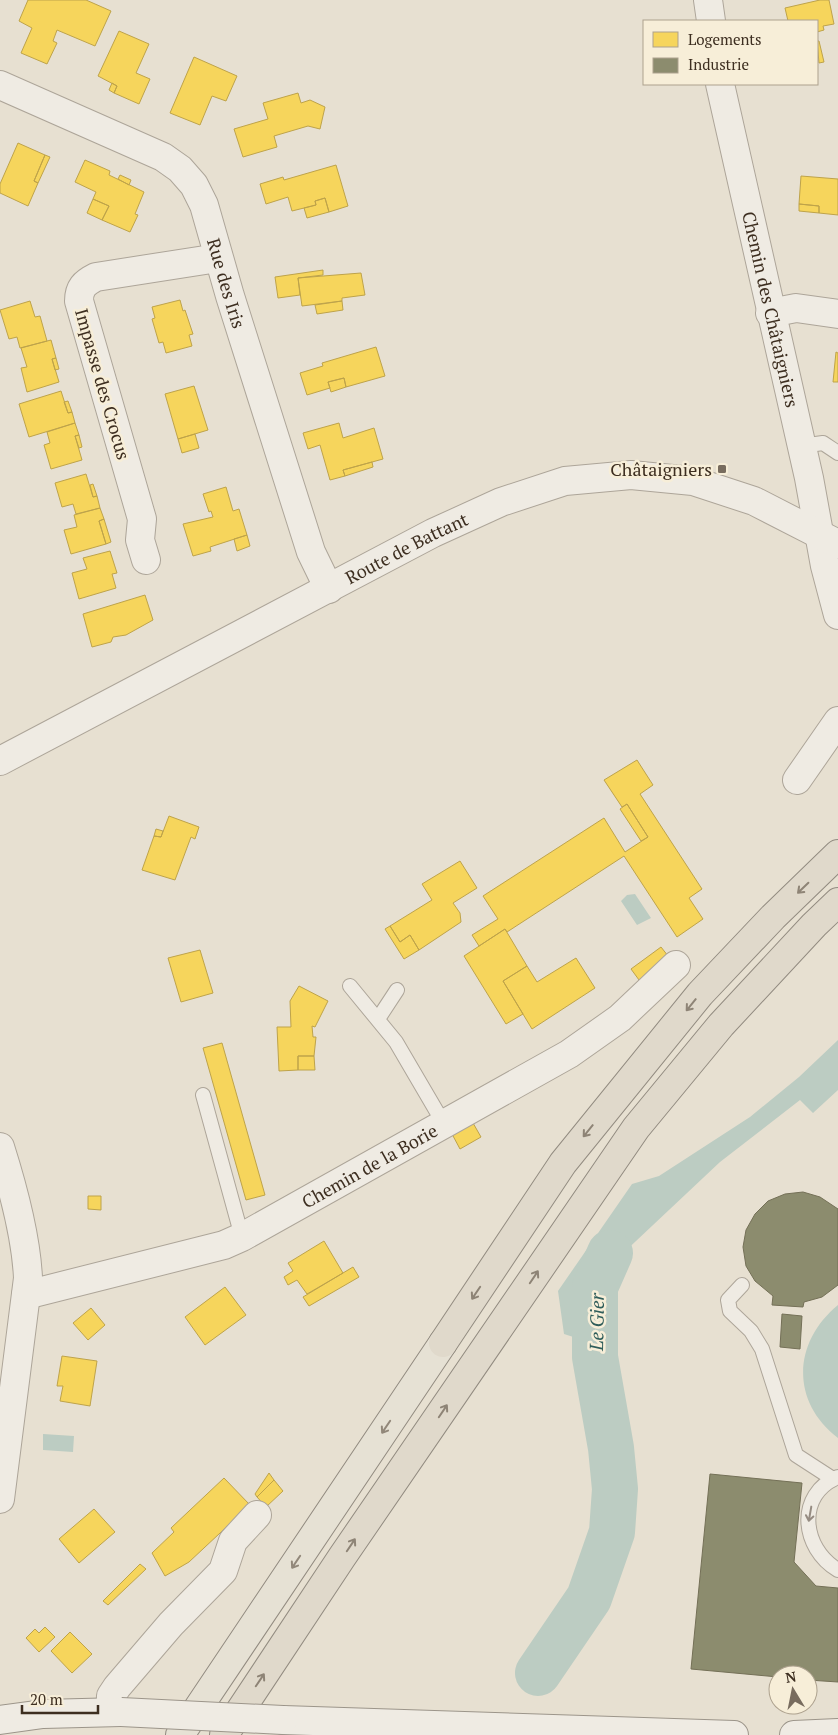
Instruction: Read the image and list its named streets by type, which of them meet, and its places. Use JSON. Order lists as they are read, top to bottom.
{
  "streets": {
    "street": [
      "Rue des Iris",
      "Chemin des Châtaigniers",
      "Impasse des Crocus",
      "Route de Battant",
      "Chemin de la Borie"
    ]
  },
  "crossings": [
    ["Rue des Iris", "Impasse des Crocus"],
    ["Rue des Iris", "Route de Battant"],
    ["Chemin des Châtaigniers", "Route de Battant"]
  ],
  "water": ["Le Gier"],
  "places": {
    "transit": ["Châtaigniers"]
  },
  "legend": ["Logements", "Industrie"],
  "scale_bar": "20 m",
  "north": "top"
}
